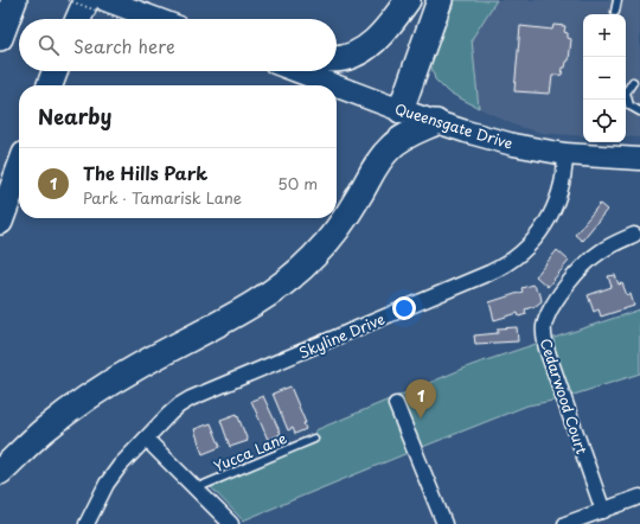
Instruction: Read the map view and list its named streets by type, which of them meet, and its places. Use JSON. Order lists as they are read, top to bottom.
{
  "streets": {
    "main road": ["Queensgate Drive"],
    "street": ["Skyline Drive", "Cedarwood Court"],
    "lane": ["Yucca Lane"]
  },
  "crossings": [
    ["Queensgate Drive", "Skyline Drive"]
  ],
  "page": {
    "map_buttons": ["+", "−"],
    "search": "Search here",
    "heading": "Nearby",
    "list": [
      {
        "mark": "1",
        "name": "The Hills Park",
        "note": "Park · Tamarisk Lane",
        "value": "50 m"
      }
    ],
    "pins": "1"
  }
}
